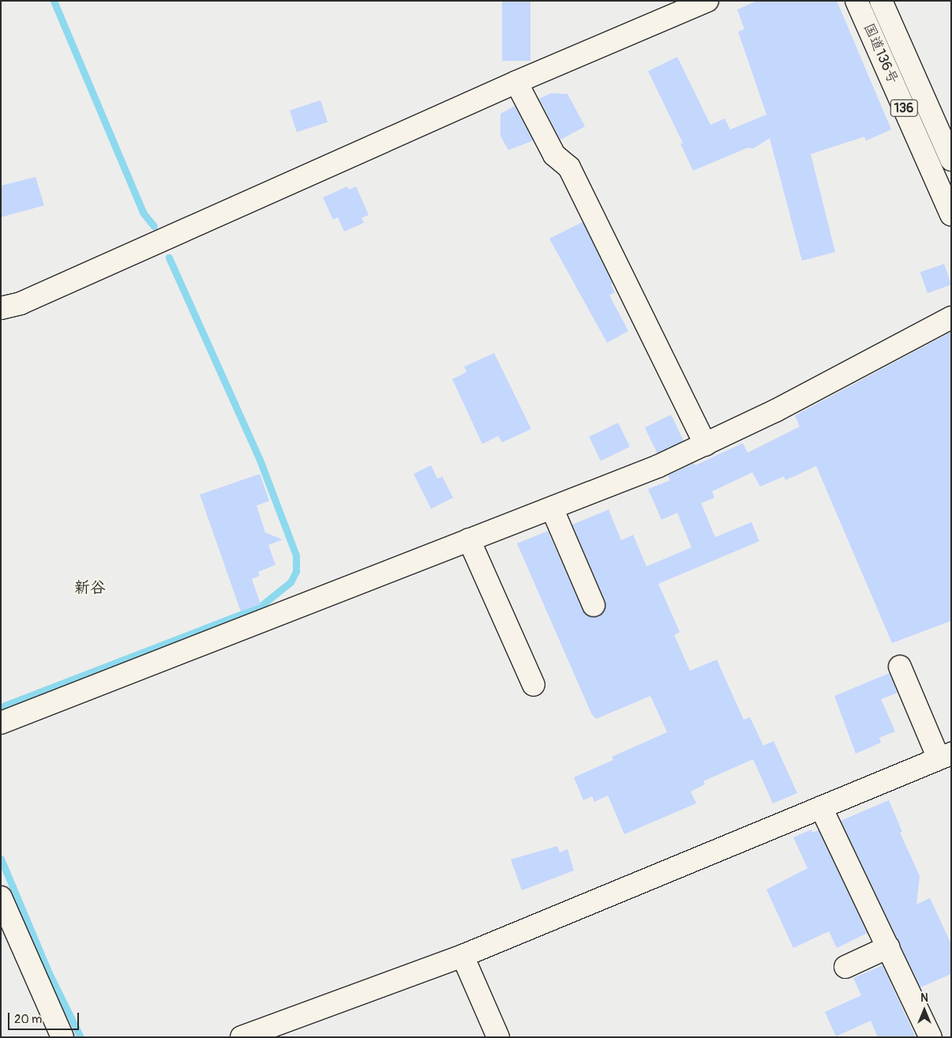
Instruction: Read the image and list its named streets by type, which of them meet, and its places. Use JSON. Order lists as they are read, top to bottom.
{
  "streets": {
    "main road": ["国道136号", "136"]
  },
  "districts": ["新谷"],
  "scale_bar": "20 m",
  "north": "top"
}
